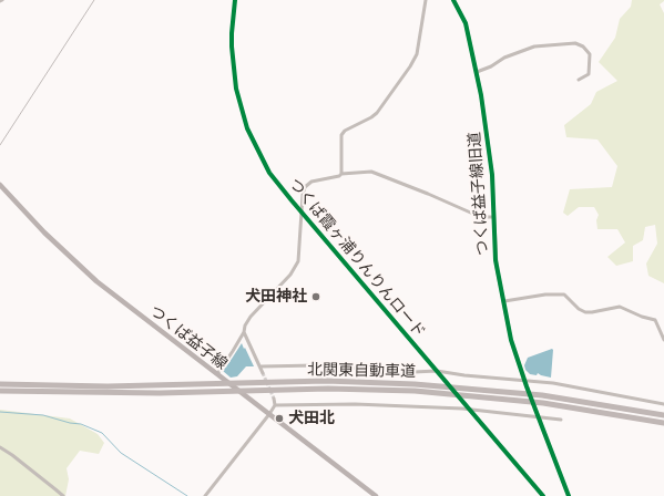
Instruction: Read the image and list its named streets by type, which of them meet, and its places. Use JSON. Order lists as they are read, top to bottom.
{
  "streets": {
    "highway": ["北関東自動車道"],
    "main road": ["つくば益子線"],
    "street": ["つくば益子線旧道"],
    "cycle path": ["つくば霞ヶ浦りんりんロード"]
  },
  "places": ["犬田神社", "犬田北"]
}
